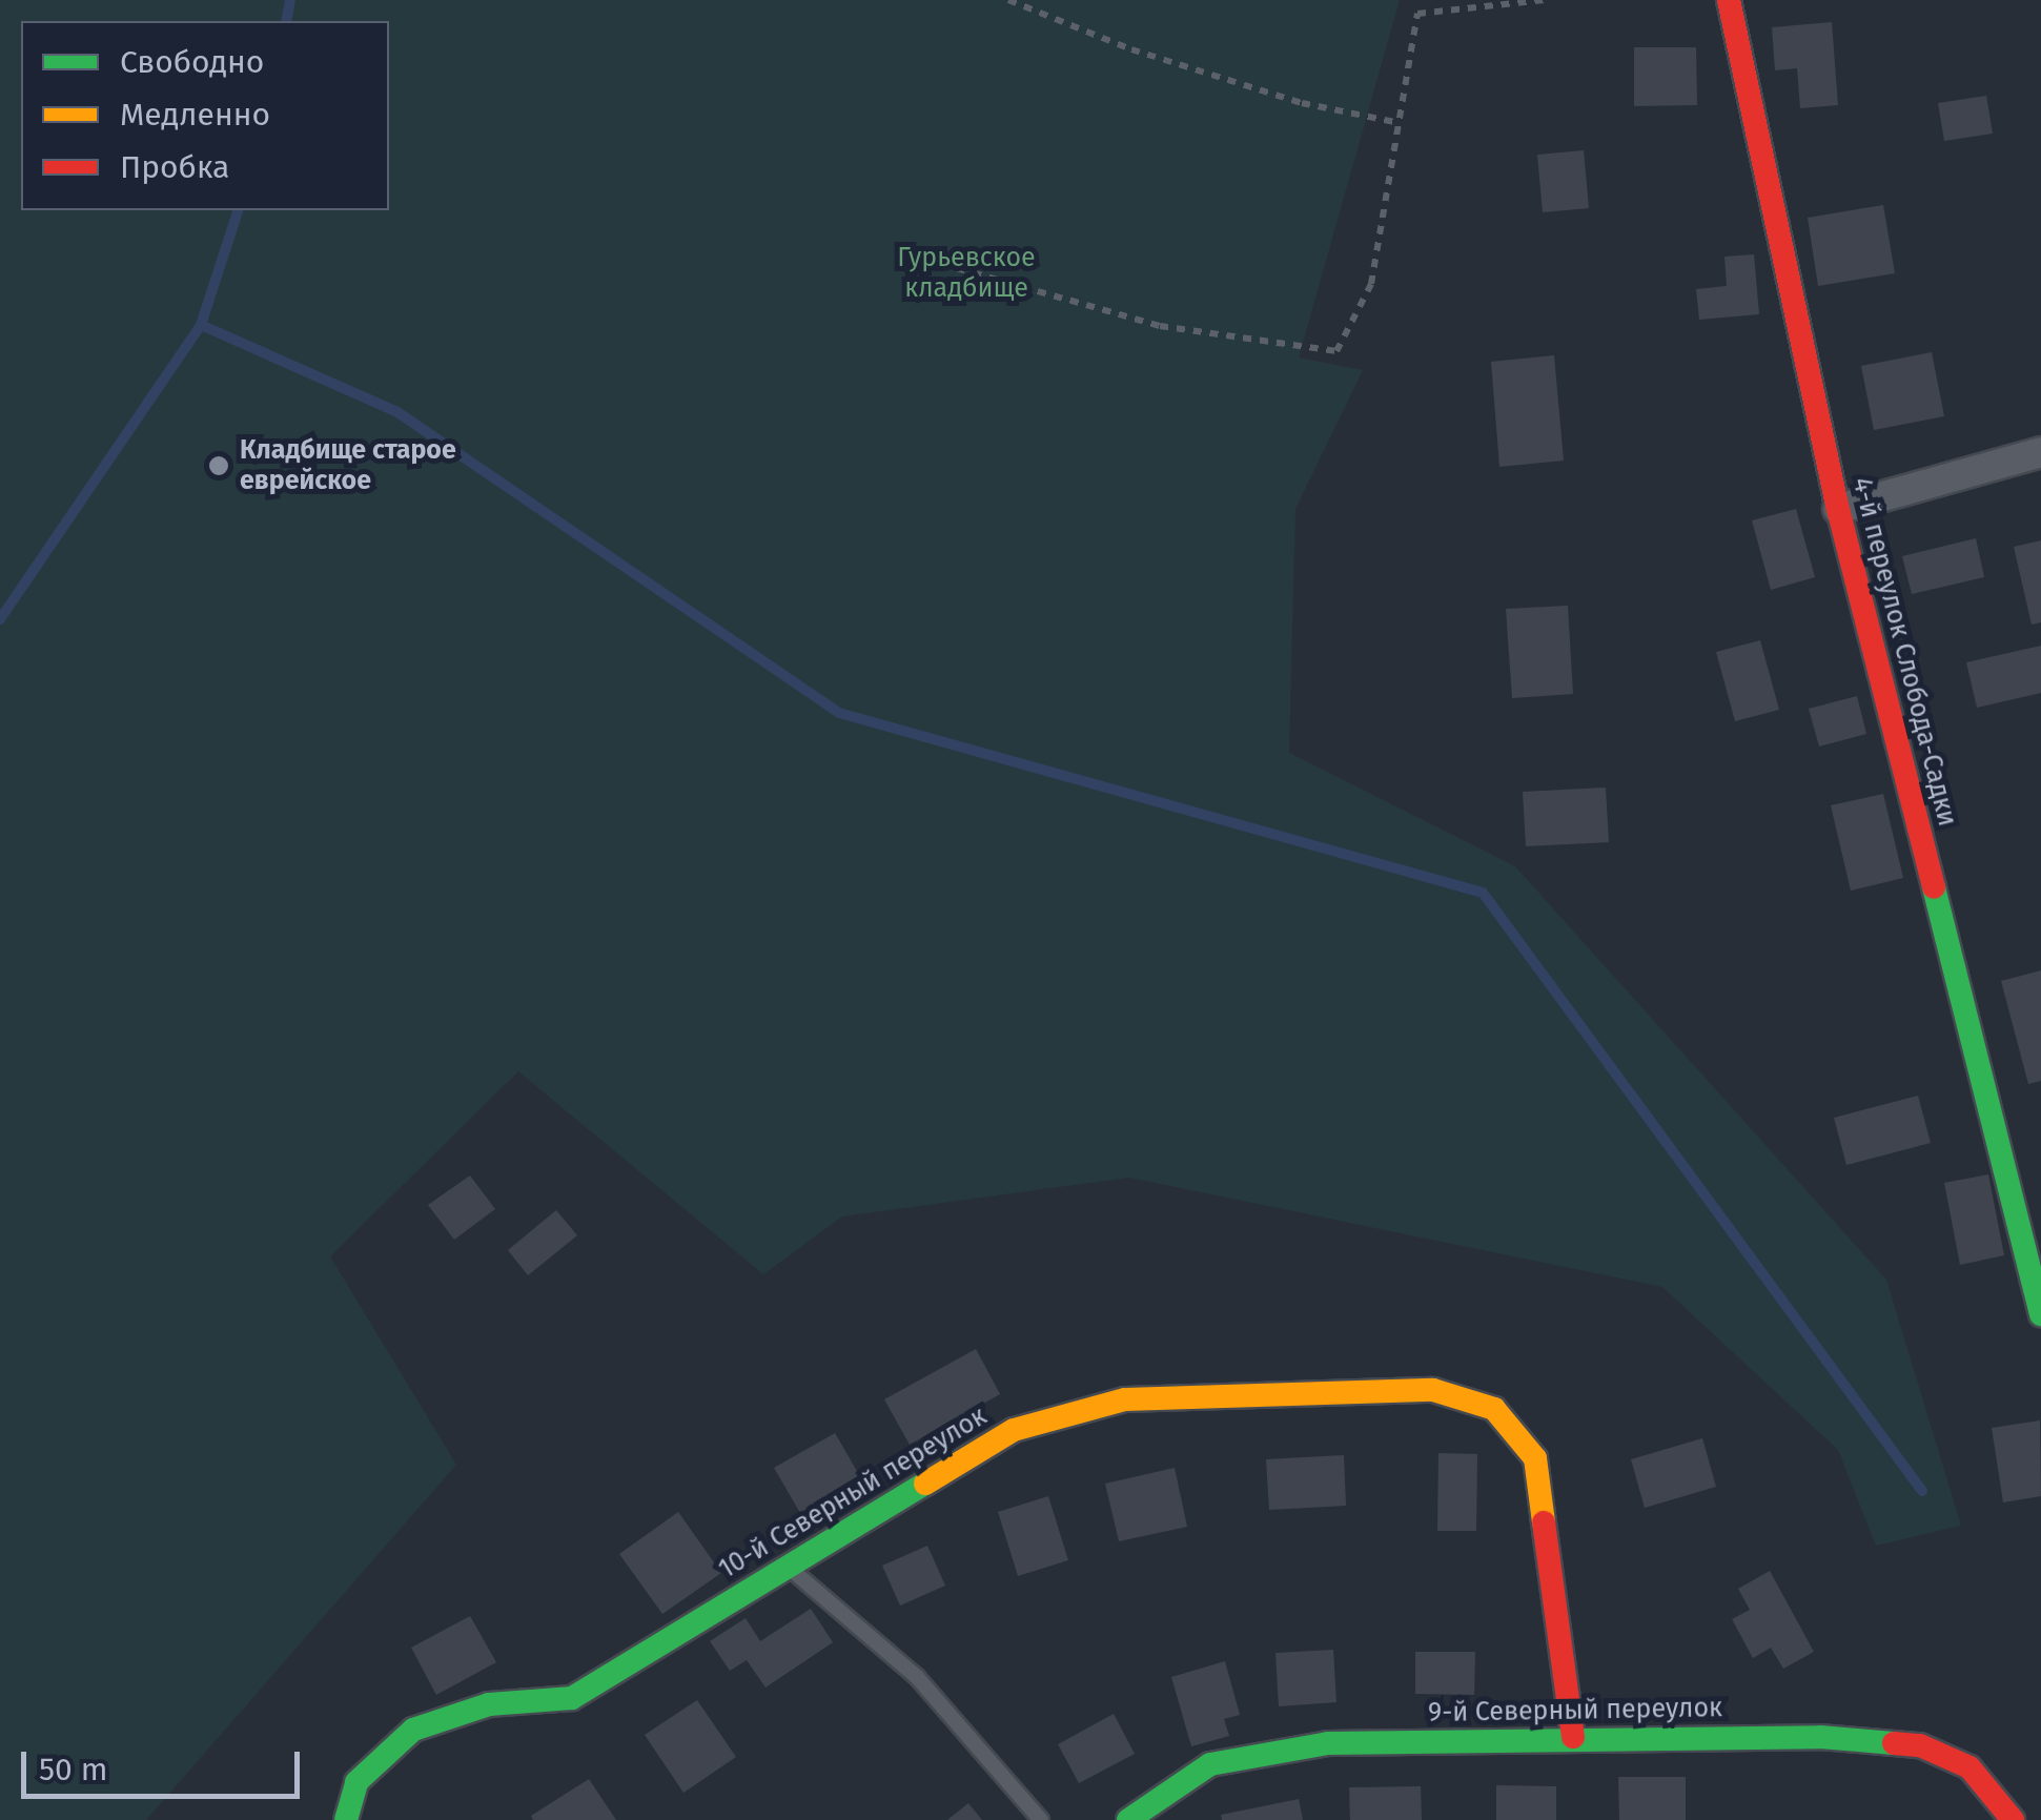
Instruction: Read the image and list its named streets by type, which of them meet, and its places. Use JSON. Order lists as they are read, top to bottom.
{
  "streets": {
    "street": ["4-й переулок Слобода-Садки", "10-й Северный переулок", "9-й Северный переулок"]
  },
  "crossings": [
    ["10-й Северный переулок", "9-й Северный переулок"]
  ],
  "parks": ["Гурьевское кладбище"],
  "places": ["Кладбище старое еврейское"],
  "legend": ["Свободно", "Медленно", "Пробка"],
  "scale_bar": "50 m"
}
